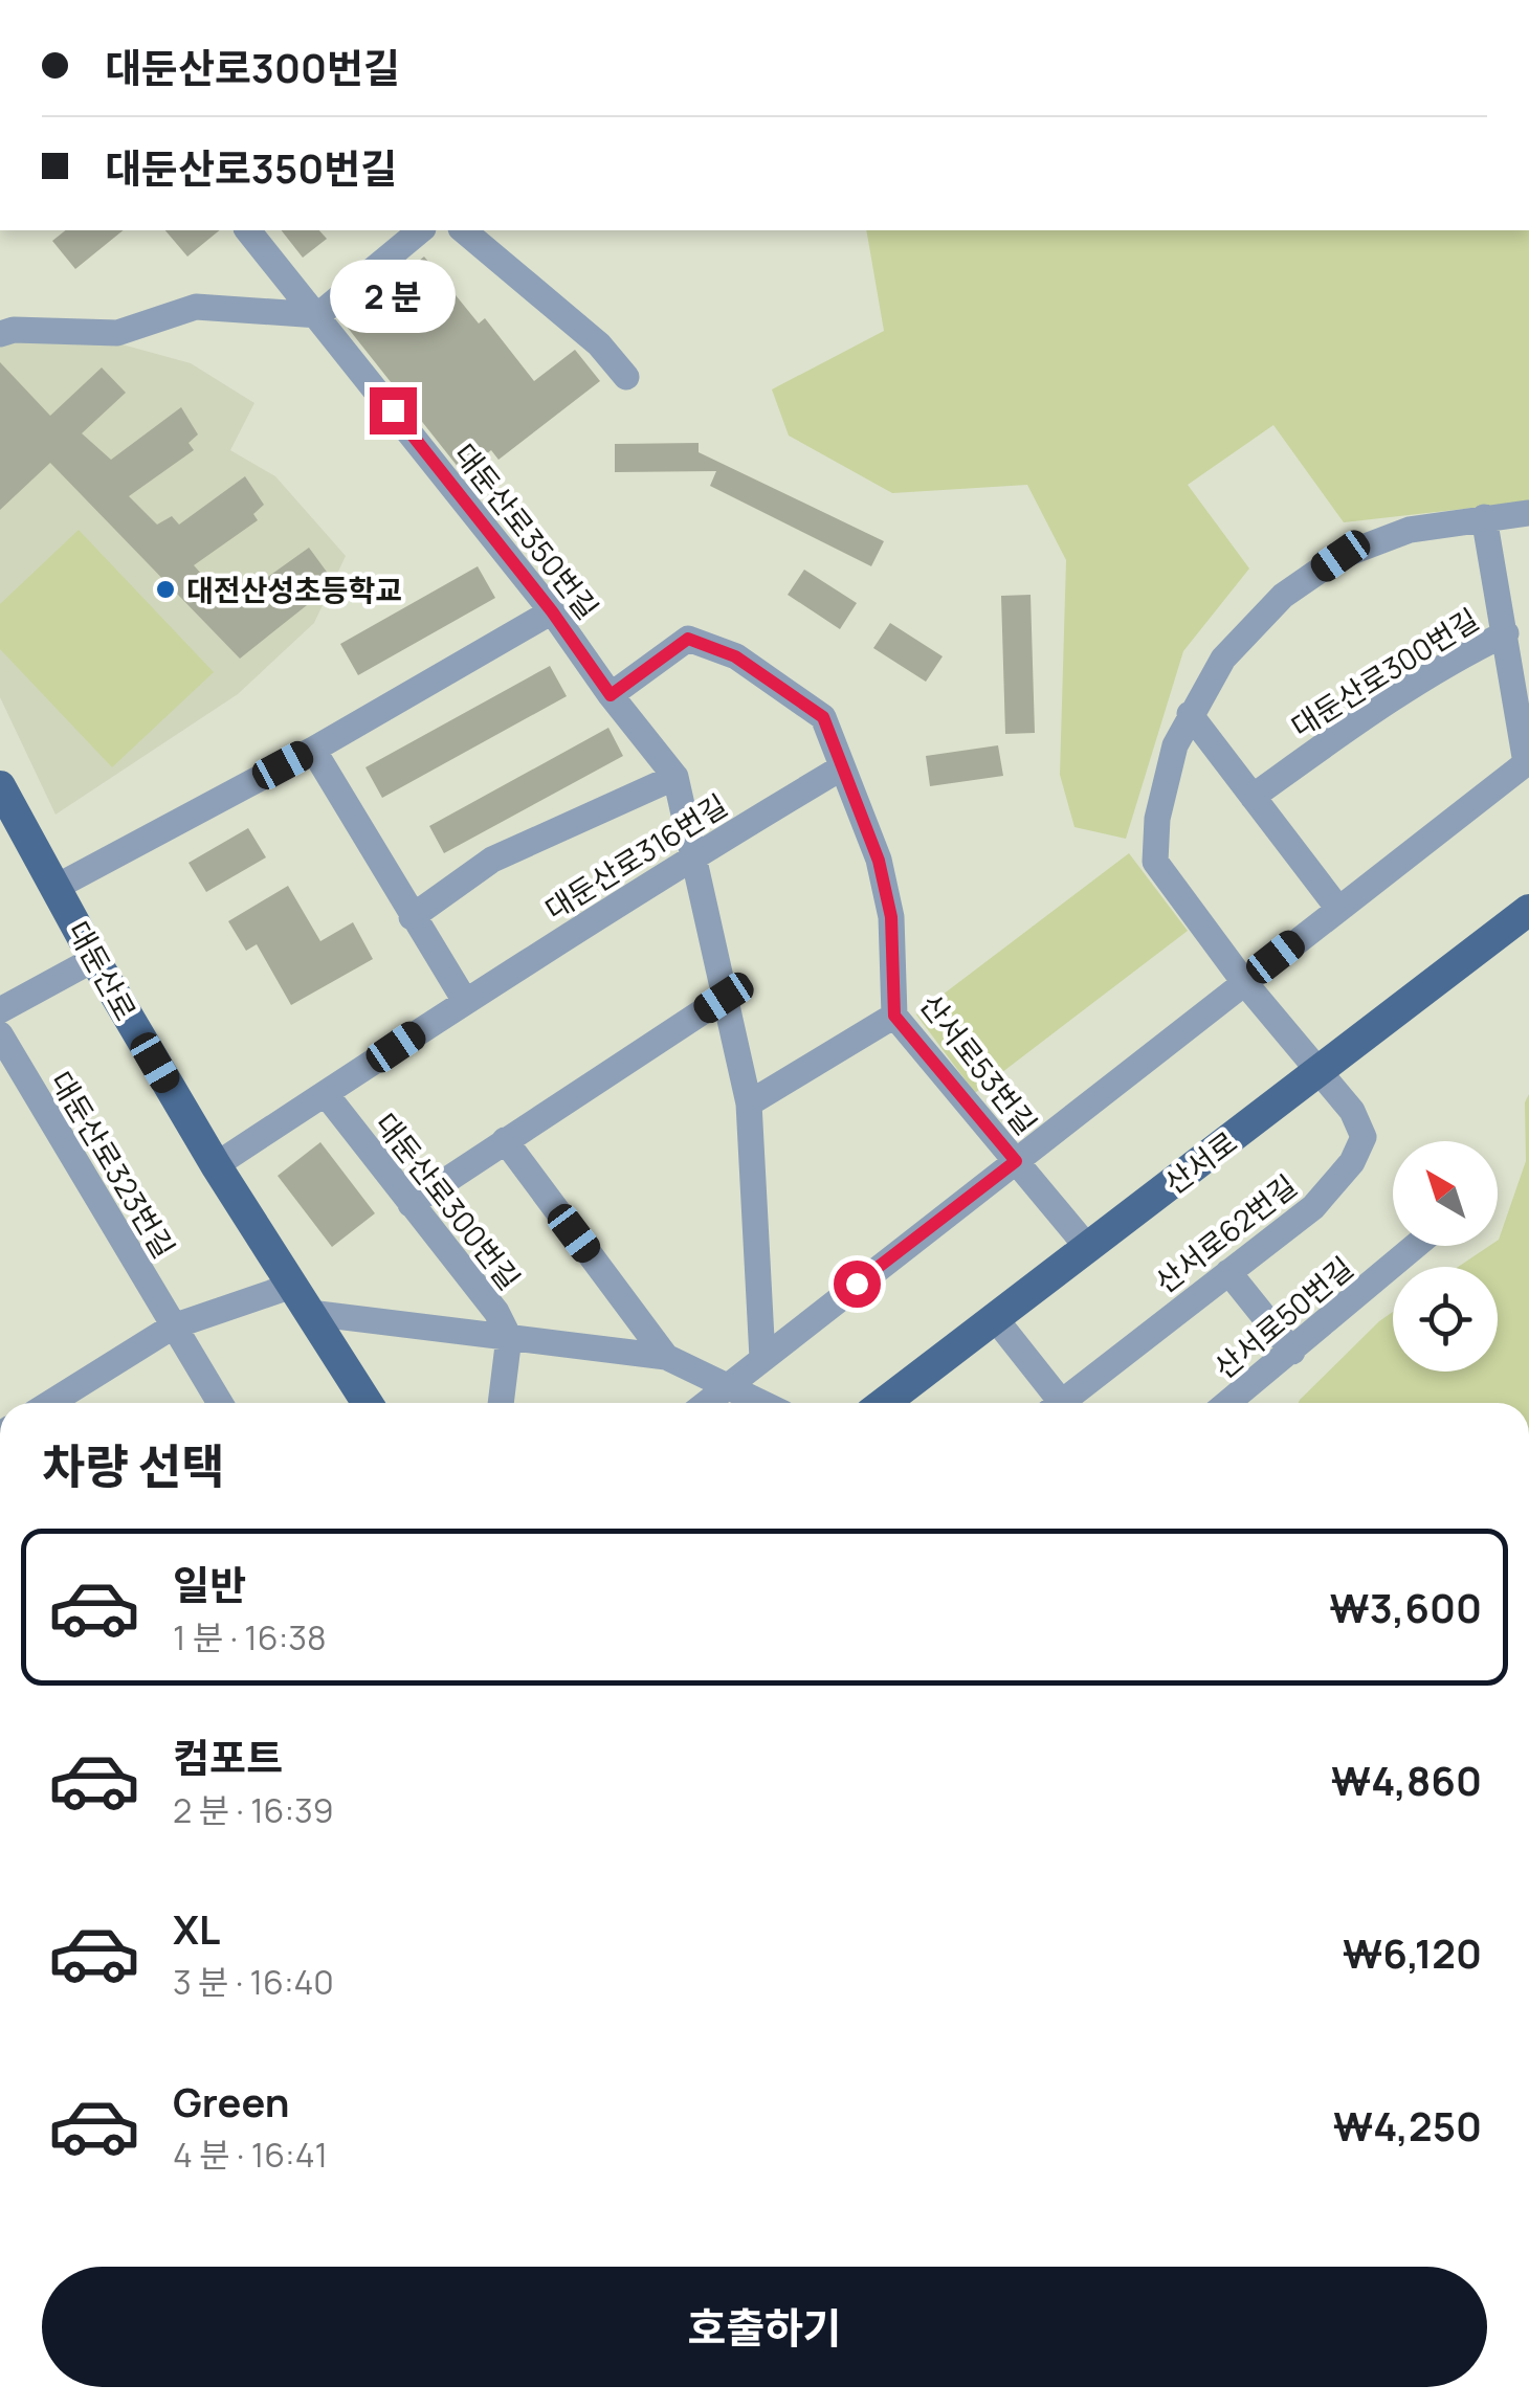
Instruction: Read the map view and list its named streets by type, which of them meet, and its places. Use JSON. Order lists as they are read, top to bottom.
{
  "streets": {
    "main road": ["대둔산로", "산서로"],
    "street": [
      "대둔산로350번길",
      "대둔산로300번길",
      "대둔산로316번길",
      "산서로53번길",
      "대둔산로323번길",
      "산서로62번길",
      "산서로50번길"
    ]
  },
  "crossings": [
    ["대둔산로350번길", "대둔산로300번길"],
    ["대둔산로350번길", "대둔산로316번길"],
    ["대둔산로350번길", "산서로53번길"],
    ["대둔산로300번길", "대둔산로316번길"],
    ["대둔산로300번길", "산서로53번길"],
    ["대둔산로316번길", "대둔산로"],
    ["대둔산로316번길", "산서로53번길"],
    ["산서로53번길", "산서로"],
    ["산서로", "산서로62번길"]
  ],
  "places": ["대전산성초등학교"],
  "north": "top left",
  "page": {
    "banner": ["대둔산로300번길", "대둔산로350번길"],
    "bubble": "2 분",
    "heading": "차량 선택",
    "list": [
      {
        "name": "일반",
        "note": "1 분 · 16:38",
        "value": "₩3,600"
      },
      {
        "name": "컴포트",
        "note": "2 분 · 16:39",
        "value": "₩4,860"
      },
      {
        "name": "XL",
        "note": "3 분 · 16:40",
        "value": "₩6,120"
      },
      {
        "name": "Green",
        "note": "4 분 · 16:41",
        "value": "₩4,250"
      }
    ],
    "buttons": "호출하기"
  }
}
